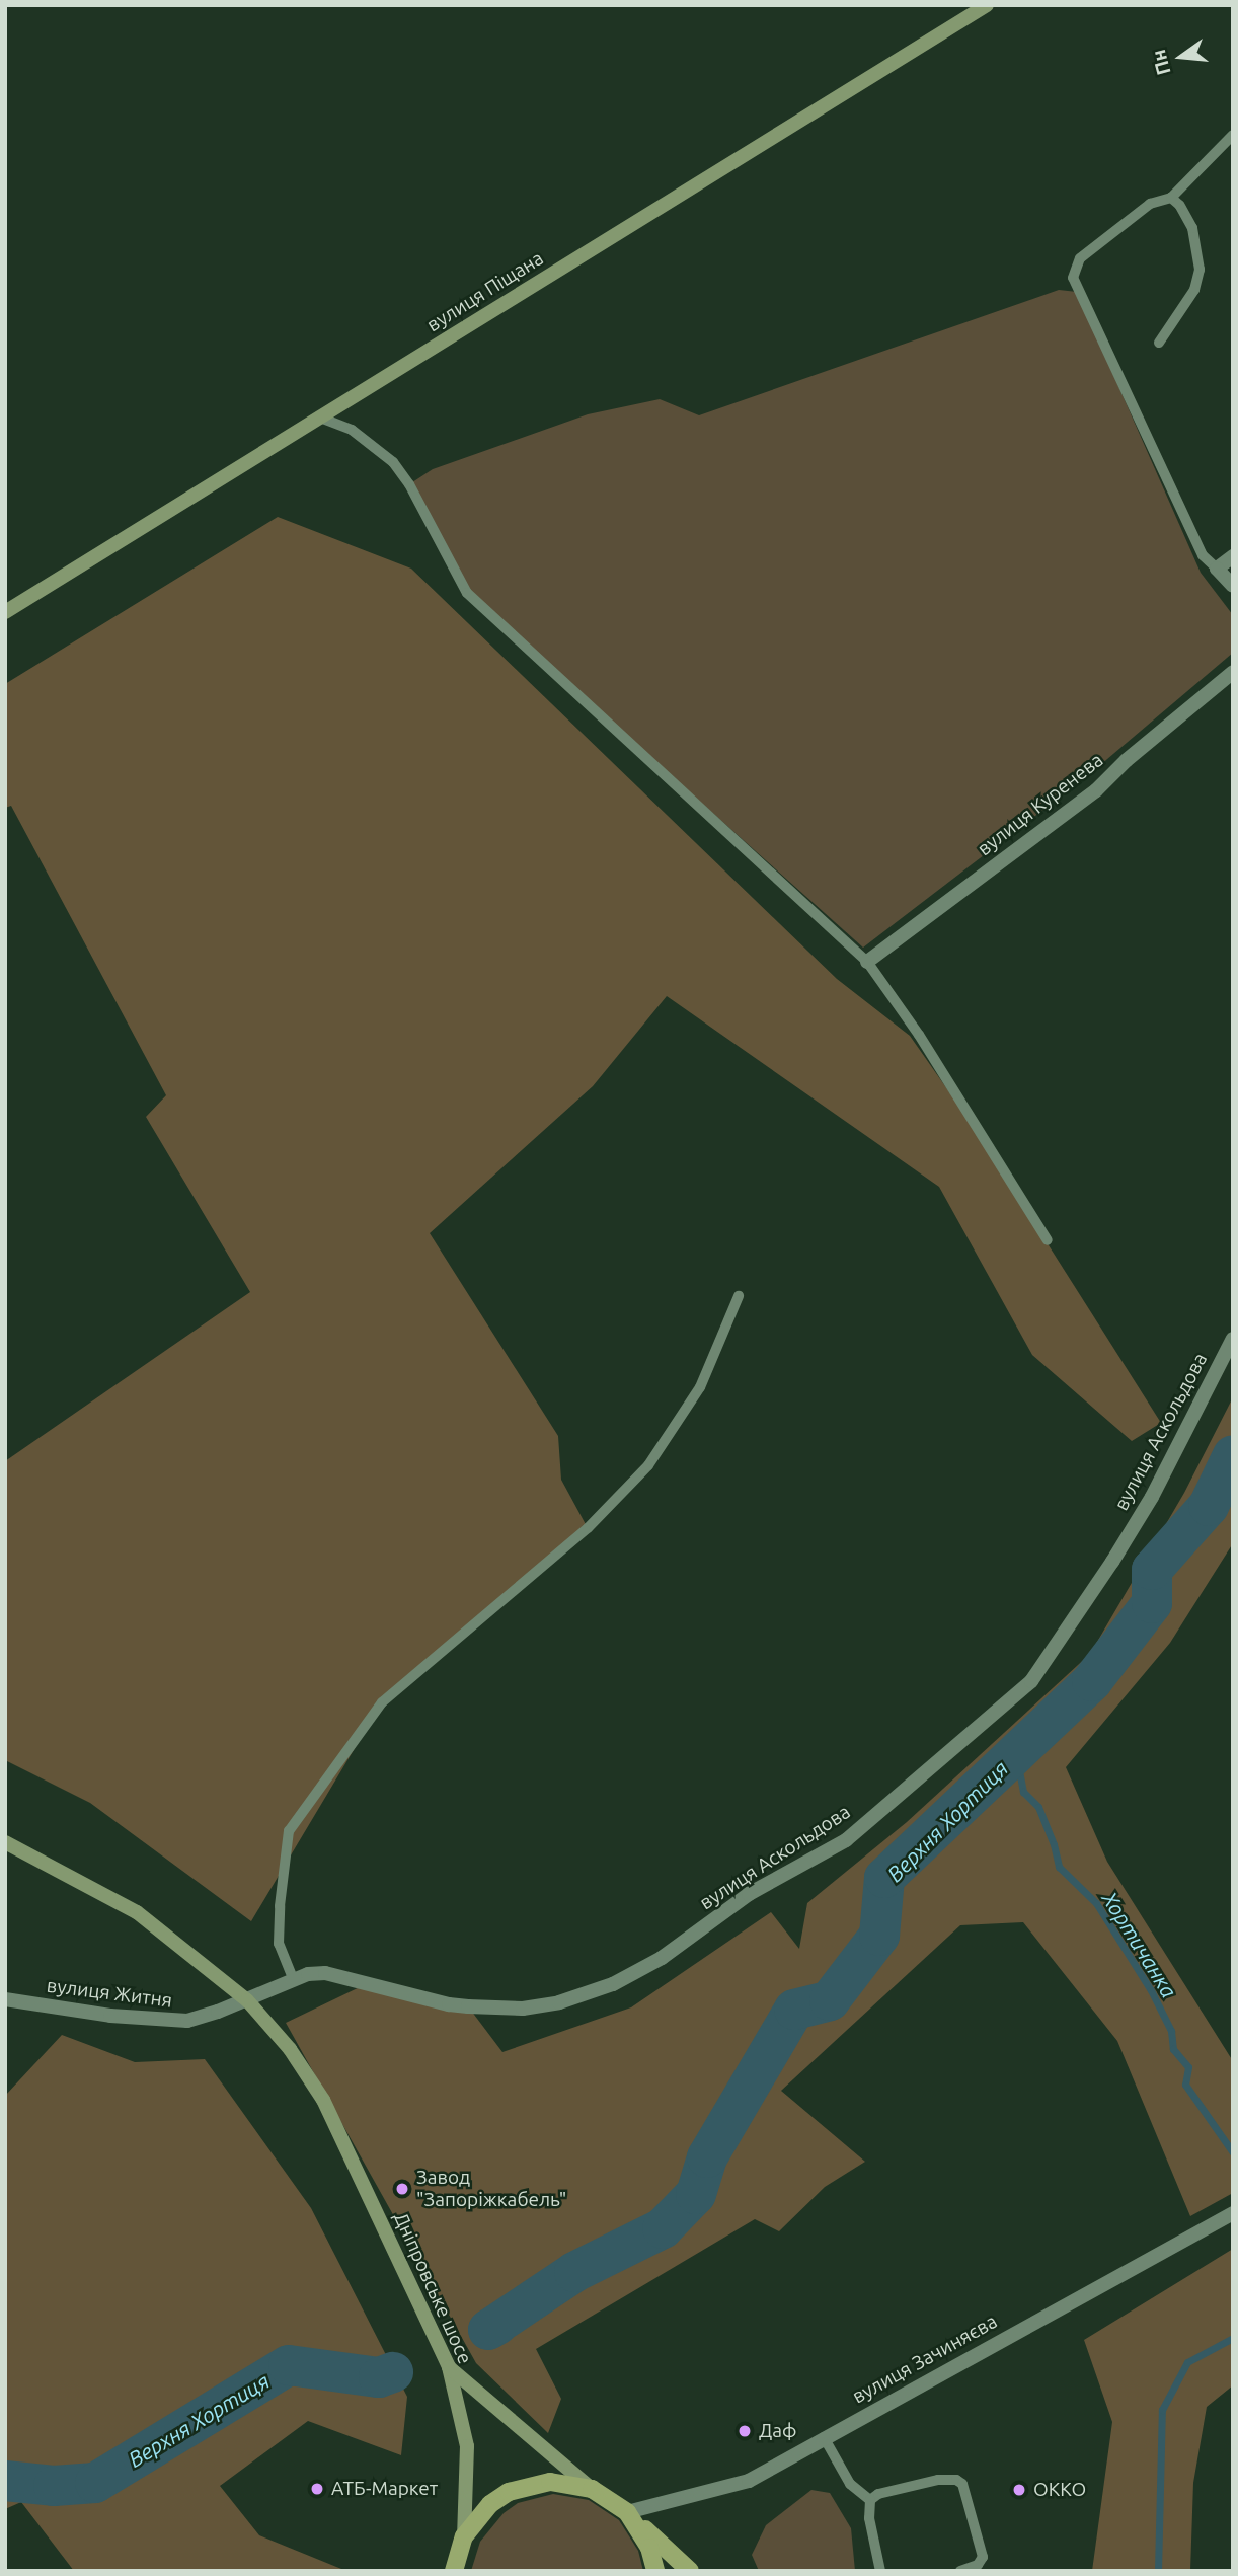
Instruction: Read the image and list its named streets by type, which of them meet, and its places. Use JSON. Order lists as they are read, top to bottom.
{
  "streets": {
    "street": [
      "вулиця Піщана",
      "вулиця Куренева",
      "вулиця Аскольдова",
      "вулиця Житня",
      "Дніпровське шосе",
      "вулиця Зачиняєва"
    ]
  },
  "crossings": [
    ["вулиця Аскольдова", "вулиця Житня"],
    ["вулиця Аскольдова", "Дніпровське шосе"],
    ["вулиця Житня", "Дніпровське шосе"]
  ],
  "water": ["Верхня Хортиця", "Хортичанка"],
  "places": [
    "Завод \"Запоріжкабель\"",
    "Даф",
    "АТБ-Маркет",
    "ОККО"
  ],
  "north": "left"
}
